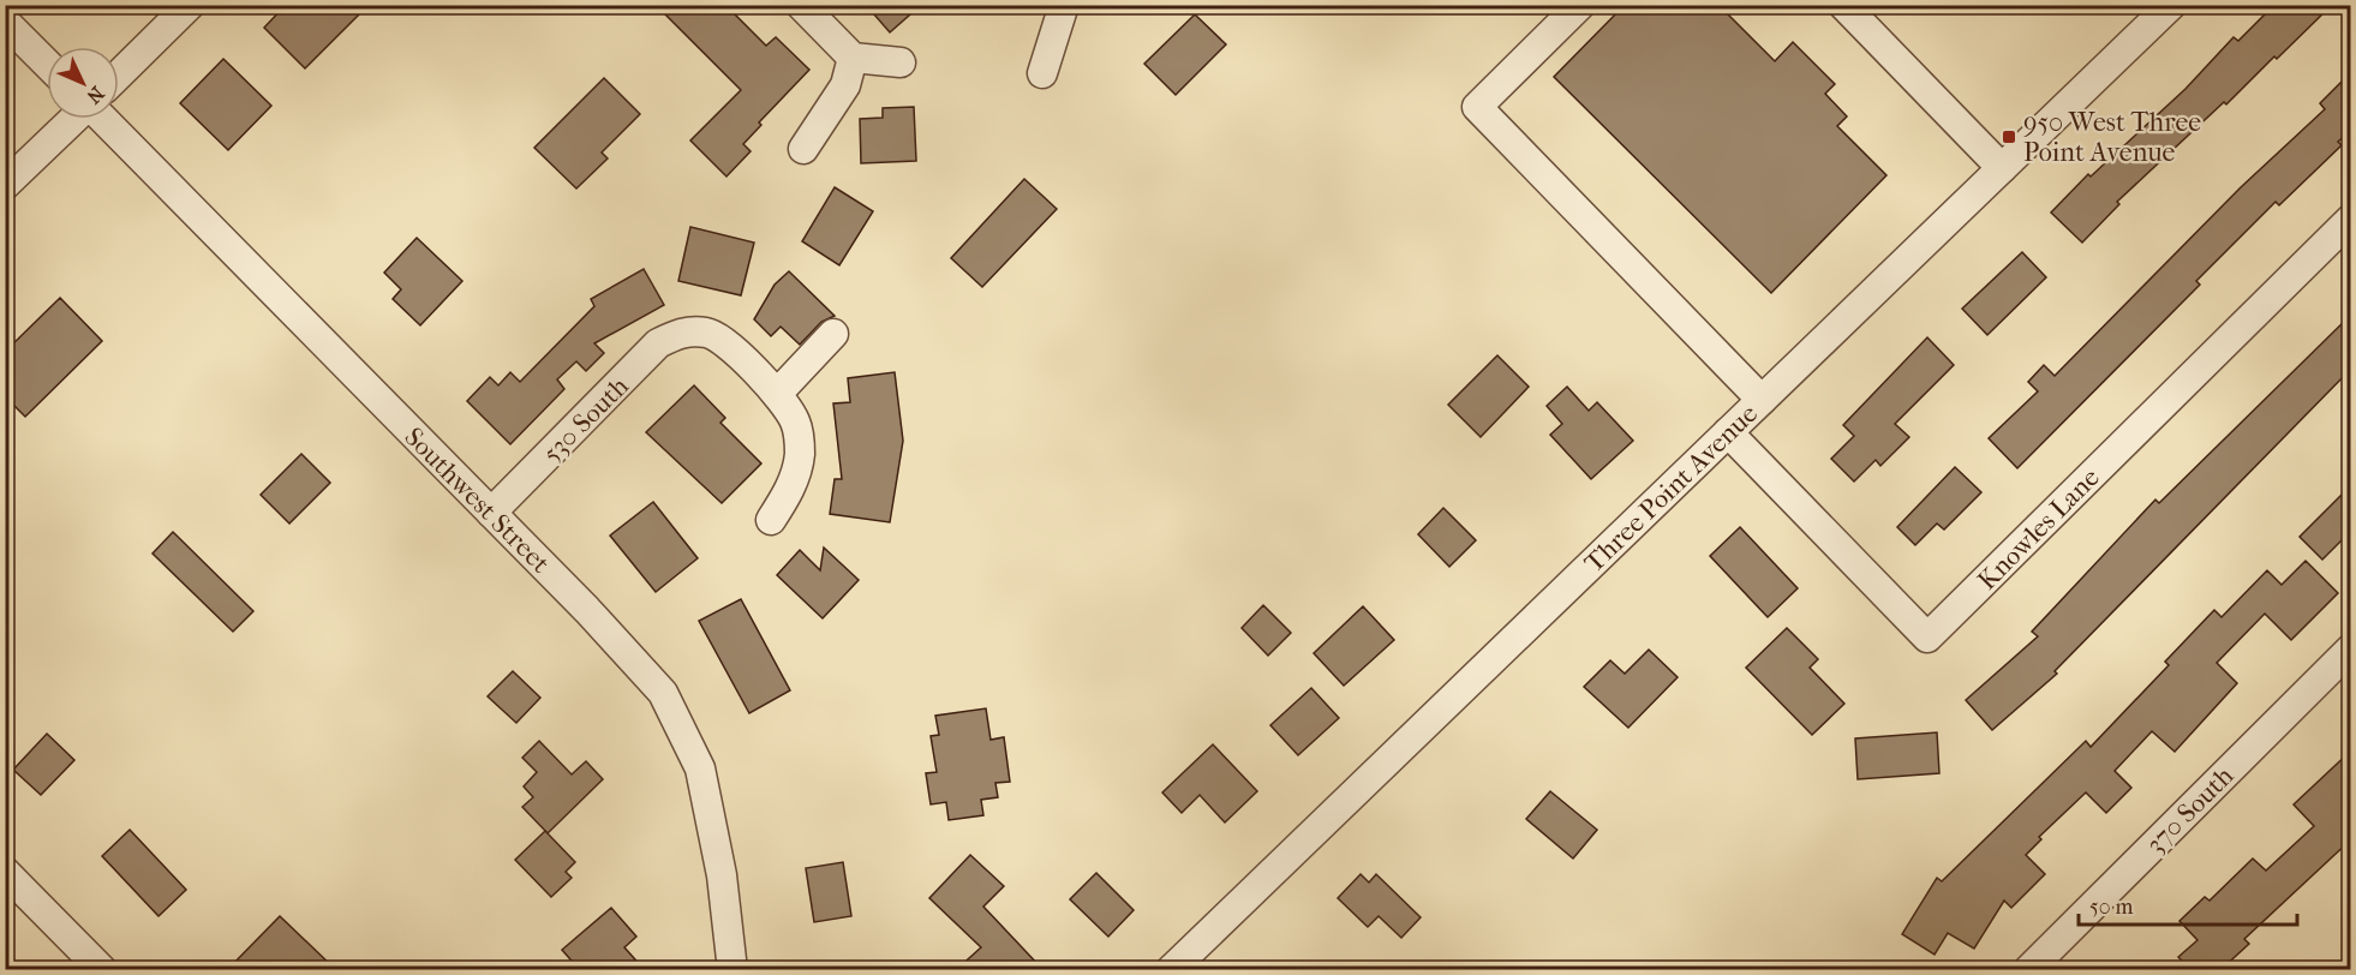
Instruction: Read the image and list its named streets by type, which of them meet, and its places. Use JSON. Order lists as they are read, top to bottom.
{
  "streets": {
    "street": [
      "530 South",
      "Three Point Avenue",
      "Southwest Street",
      "Knowles Lane",
      "370 South"
    ]
  },
  "crossings": [
    ["530 South", "Southwest Street"],
    ["Three Point Avenue", "Knowles Lane"]
  ],
  "places": {
    "transit": ["950 West Three Point Avenue"]
  },
  "scale_bar": "50 m",
  "north": "bottom right"
}
